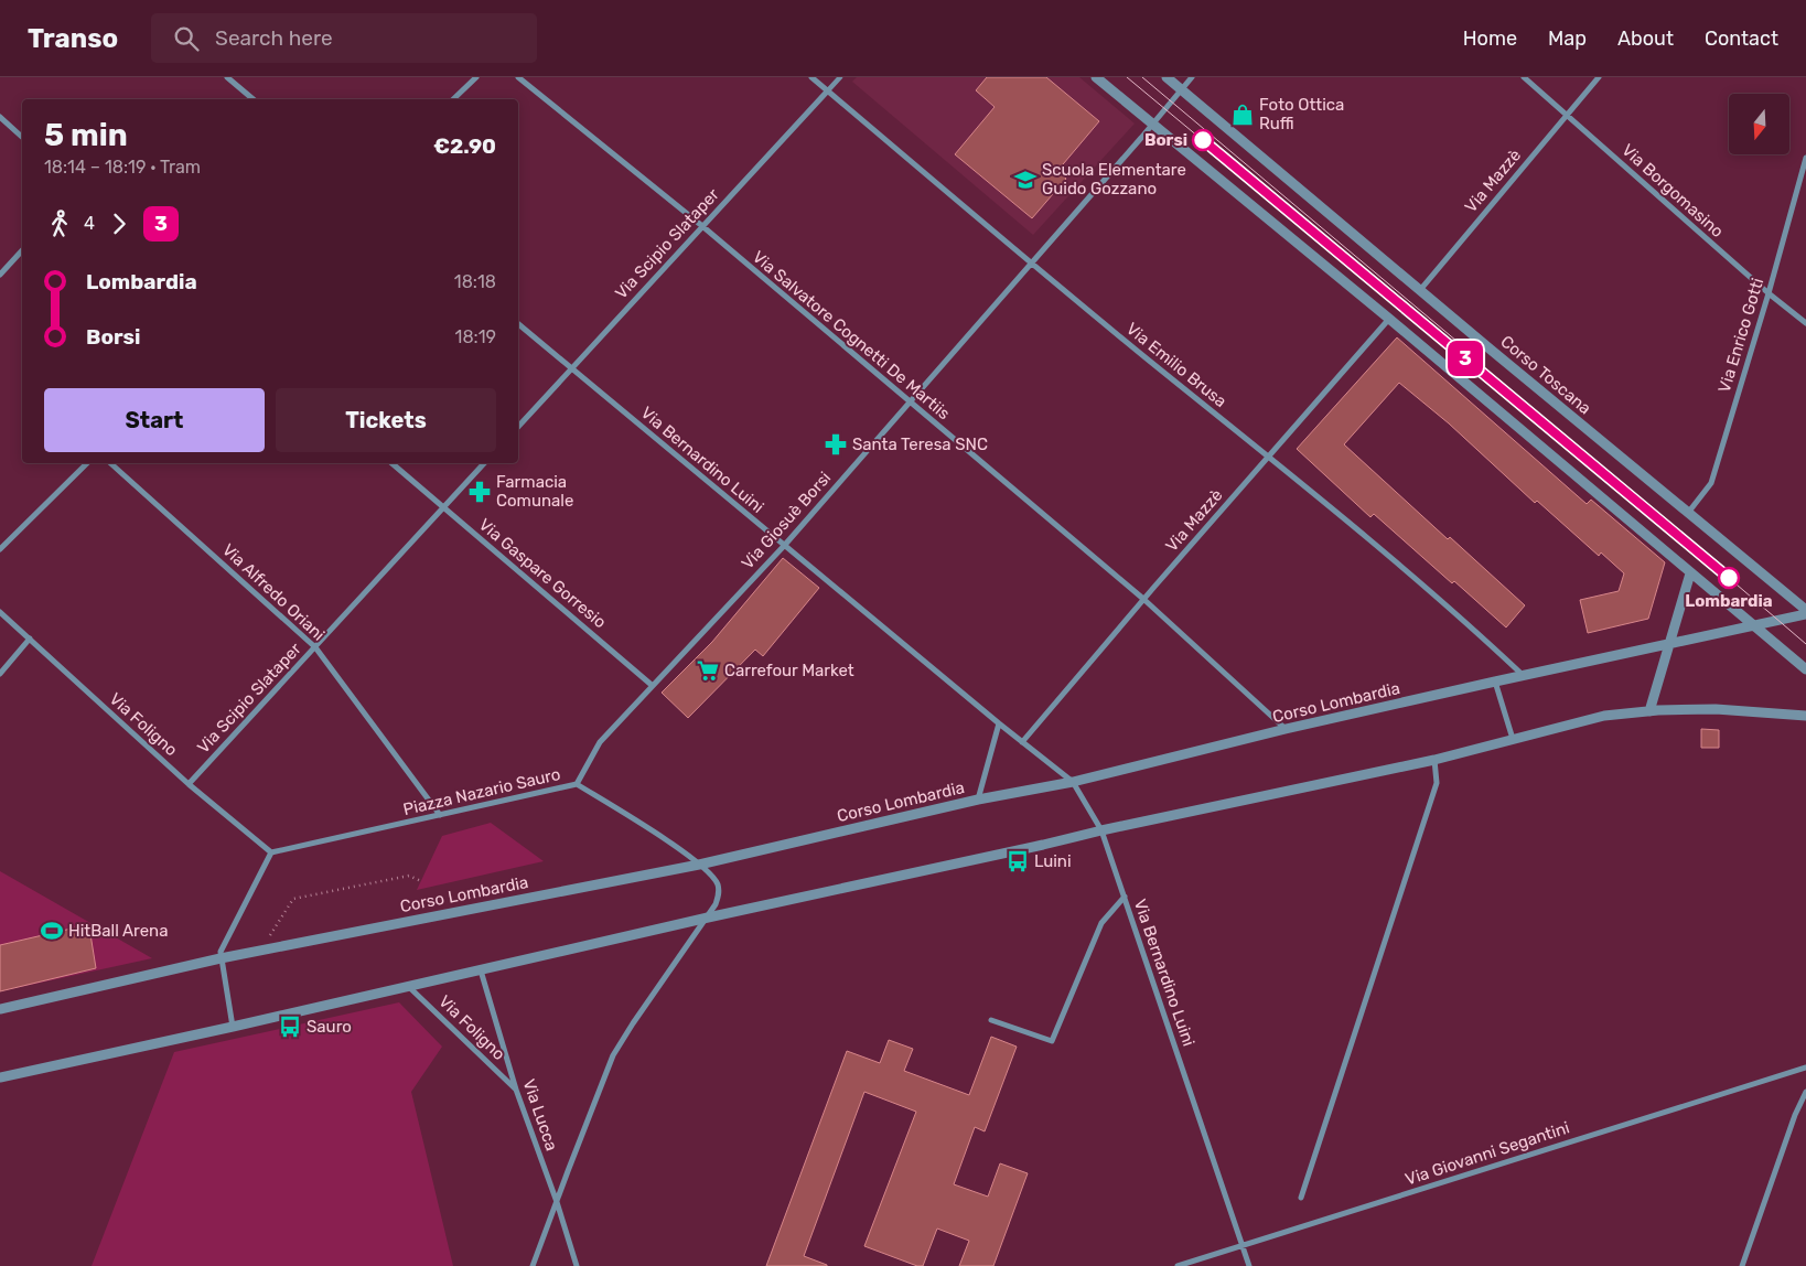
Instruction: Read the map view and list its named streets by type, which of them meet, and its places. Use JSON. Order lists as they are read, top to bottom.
{
  "streets": {
    "street": [
      "Via Mazzè",
      "Via Borgomasino",
      "Via Scipio Slataper",
      "Via Salvatore Cognetti De Martiis",
      "Via Enrico Gotti",
      "Via Emilio Brusa",
      "Corso Toscana",
      "Via Bernardino Luini",
      "Via Giosuè Borsi",
      "Via Gaspare Gorresio",
      "Via Alfredo Oriani",
      "Corso Lombardia",
      "Via Foligno",
      "Piazza Nazario Sauro",
      "Via Lucca",
      "Via Giovanni Segantini"
    ]
  },
  "crossings": [
    ["Via Mazzè", "Via Borgomasino"],
    ["Via Mazzè", "Via Salvatore Cognetti De Martiis"],
    ["Via Mazzè", "Via Emilio Brusa"],
    ["Via Mazzè", "Corso Toscana"],
    ["Via Mazzè", "Via Bernardino Luini"],
    ["Via Borgomasino", "Via Enrico Gotti"],
    ["Via Scipio Slataper", "Via Salvatore Cognetti De Martiis"],
    ["Via Scipio Slataper", "Via Emilio Brusa"],
    ["Via Scipio Slataper", "Via Bernardino Luini"],
    ["Via Scipio Slataper", "Via Gaspare Gorresio"],
    ["Via Scipio Slataper", "Via Alfredo Oriani"],
    ["Via Scipio Slataper", "Via Foligno"],
    ["Via Salvatore Cognetti De Martiis", "Via Giosuè Borsi"],
    ["Via Salvatore Cognetti De Martiis", "Corso Lombardia"],
    ["Via Enrico Gotti", "Corso Toscana"],
    ["Via Emilio Brusa", "Via Giosuè Borsi"],
    ["Via Emilio Brusa", "Corso Lombardia"],
    ["Corso Toscana", "Via Giosuè Borsi"],
    ["Via Bernardino Luini", "Via Giosuè Borsi"],
    ["Via Bernardino Luini", "Corso Lombardia"],
    ["Via Bernardino Luini", "Via Giovanni Segantini"],
    ["Via Giosuè Borsi", "Via Gaspare Gorresio"],
    ["Via Giosuè Borsi", "Piazza Nazario Sauro"],
    ["Via Alfredo Oriani", "Piazza Nazario Sauro"],
    ["Corso Lombardia", "Piazza Nazario Sauro"],
    ["Via Foligno", "Piazza Nazario Sauro"],
    ["Via Foligno", "Via Lucca"],
    ["Piazza Nazario Sauro", "Via Lucca"]
  ],
  "places": {
    "shop": ["Foto Ottica Ruffi"],
    "other": ["Borsi", "Lombardia"],
    "school or university": ["Scuola Elementare Guido Gozzano"],
    "pharmacy": ["Santa Teresa SNC", "Farmacia Comunale"],
    "supermarket": ["Carrefour Market"],
    "bus stop": ["Luini", "Sauro"],
    "sports": ["HitBall Arena"]
  },
  "lines": ["tram line 3"],
  "north": "bottom",
  "page": {
    "header": "Transo",
    "search": "Search here",
    "nav": [
      "Home",
      "Map",
      "About",
      "Contact"
    ],
    "on_map": "3",
    "heading": ["5 min", "18:14 – 18:19 · Tram", "€2.90"],
    "legs": ["4", "3"],
    "list": [
      {
        "name": "Lombardia",
        "value": "18:18"
      },
      {
        "name": "Borsi",
        "value": "18:19"
      }
    ],
    "buttons": ["Start", "Tickets"]
  }
}
